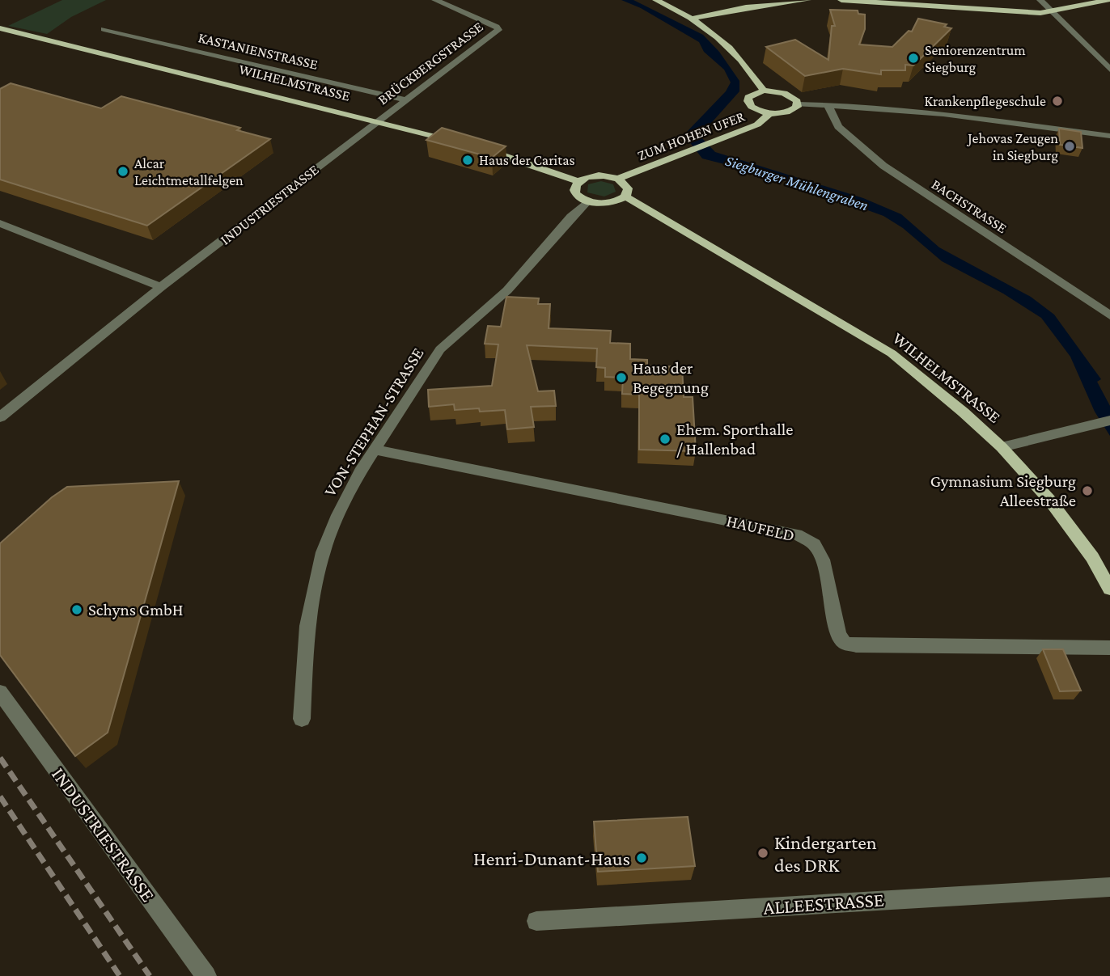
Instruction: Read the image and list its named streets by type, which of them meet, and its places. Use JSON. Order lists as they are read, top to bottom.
{
  "streets": {
    "main road": ["WILHELMSTRASSE", "ZUM HOHEN UFER"],
    "street": [
      "KASTANIENSTRASSE",
      "BRÜCKBERGSTRASSE",
      "INDUSTRIESTRASSE",
      "BACHSTRASSE",
      "VON-STEPHAN-STRASSE",
      "HAUFELD",
      "ALLEESTRASSE"
    ]
  },
  "crossings": [
    ["KASTANIENSTRASSE", "BRÜCKBERGSTRASSE"],
    ["BRÜCKBERGSTRASSE", "WILHELMSTRASSE"],
    ["BRÜCKBERGSTRASSE", "INDUSTRIESTRASSE"],
    ["WILHELMSTRASSE", "INDUSTRIESTRASSE"],
    ["VON-STEPHAN-STRASSE", "HAUFELD"]
  ],
  "water": ["Siegburger Mühlengraben"],
  "places": [
    "Seniorenzentrum Siegburg",
    "Krankenpflegeschule",
    "Jehovas Zeugen in Siegburg",
    "Haus der Caritas",
    "Alcar Leichtmetallfelgen",
    "Haus der Begegnung",
    "Ehem. Sporthalle / Hallenbad",
    "Gymnasium Siegburg Alleestraße",
    "Schyns GmbH",
    "Kindergarten des DRK",
    "Henri-Dunant-Haus"
  ]
}
